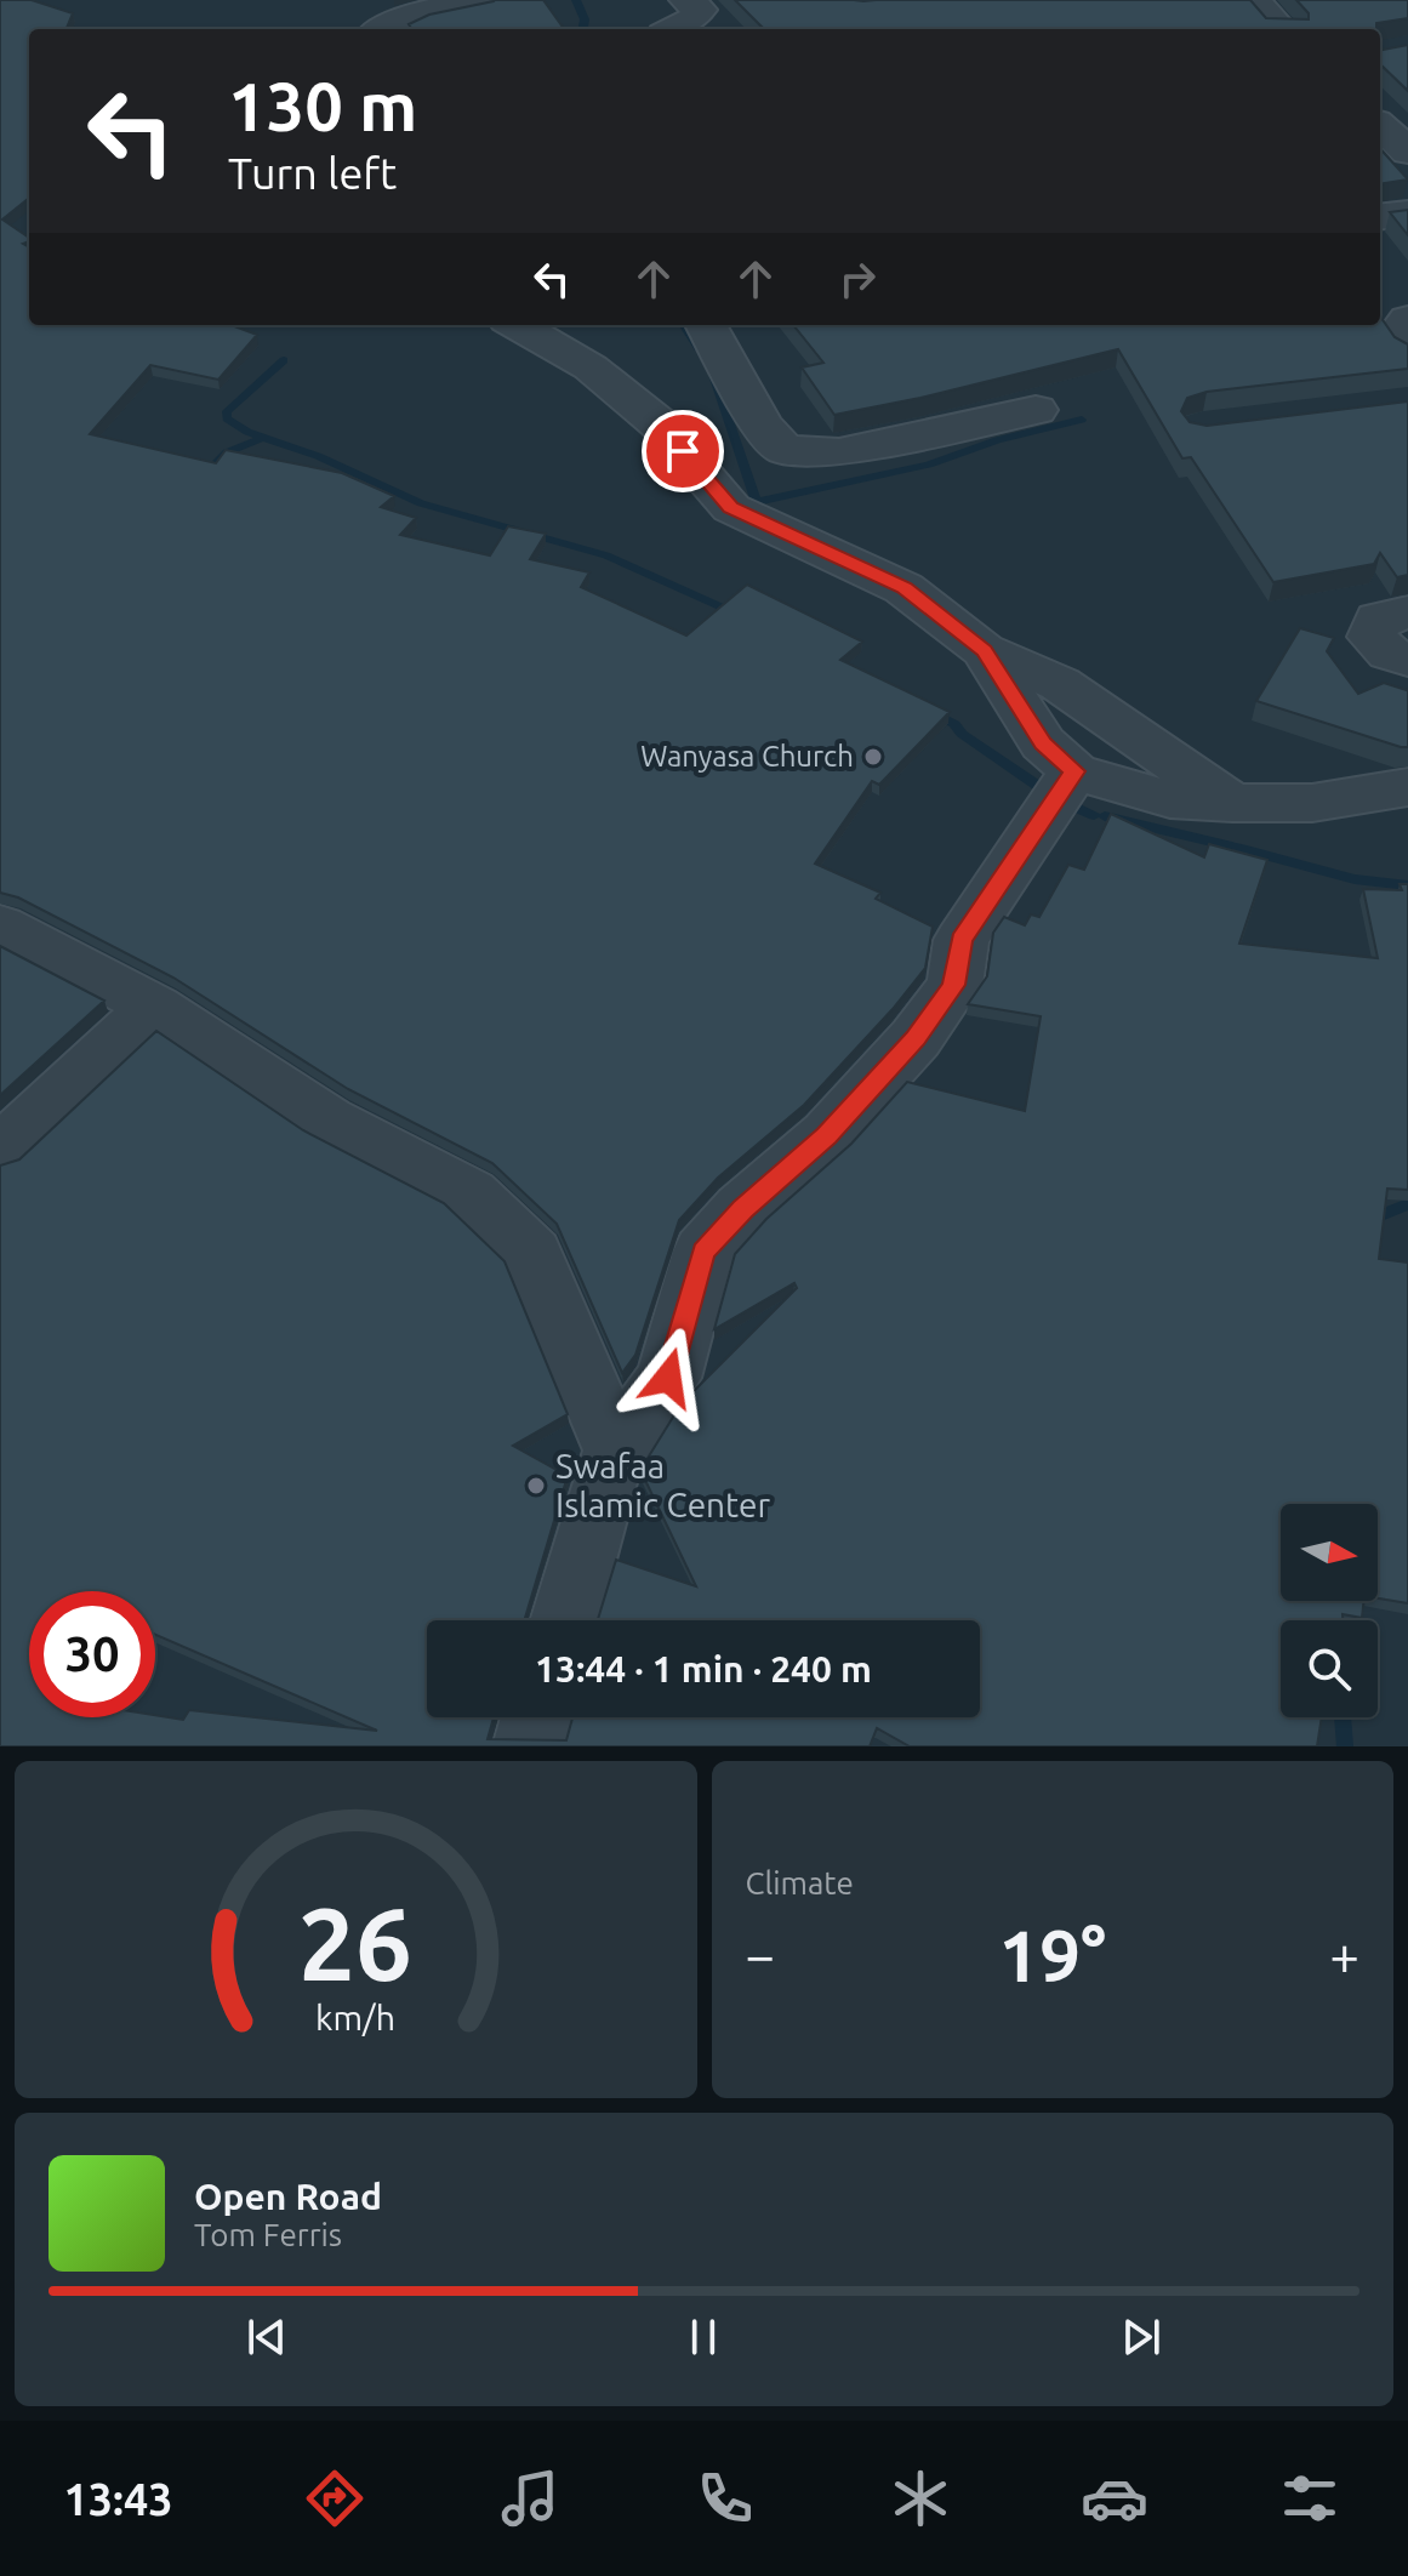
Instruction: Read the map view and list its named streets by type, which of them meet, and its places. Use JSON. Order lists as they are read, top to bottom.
{
  "places": ["Wanyasa Church", "Swafaa Islamic Center"],
  "north": "right",
  "page": {
    "turn": ["130 m", "Turn left"],
    "limit": "30",
    "trip": "13:44 · 1 min · 240 m",
    "tile": "Climate",
    "heat": ["−", "19°", "+"],
    "song": ["Open Road", "Tom Ferris"],
    "tabs": "13:43",
    "gauge": ["26", "km/h"]
  }
}
